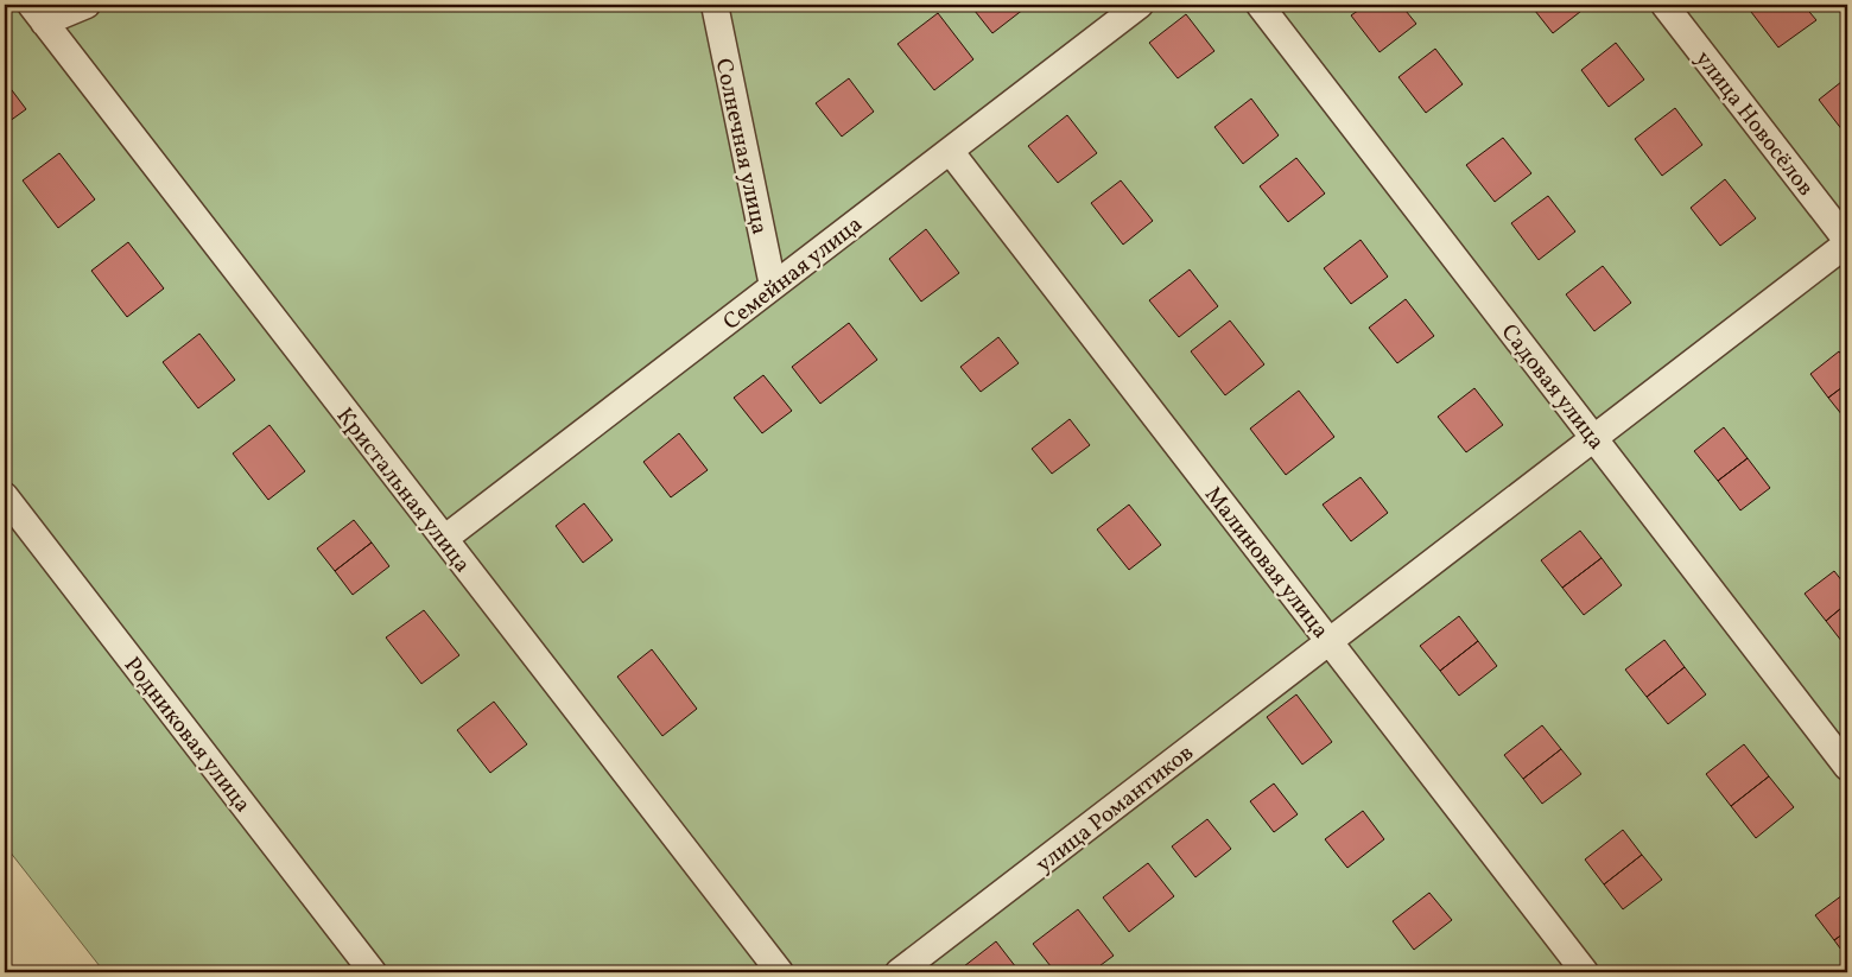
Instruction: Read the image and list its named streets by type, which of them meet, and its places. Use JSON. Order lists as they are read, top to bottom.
{
  "streets": {
    "street": [
      "улица Новосёлов",
      "Солнечная улица",
      "Семейная улица",
      "Садовая улица",
      "Кристальная улица",
      "Малиновая улица",
      "Родниковая улица",
      "улица Романтиков"
    ]
  },
  "crossings": [
    ["улица Новосёлов", "улица Романтиков"],
    ["Солнечная улица", "Семейная улица"],
    ["Семейная улица", "Кристальная улица"],
    ["Семейная улица", "Малиновая улица"],
    ["Садовая улица", "улица Романтиков"],
    ["Малиновая улица", "улица Романтиков"]
  ]
}
